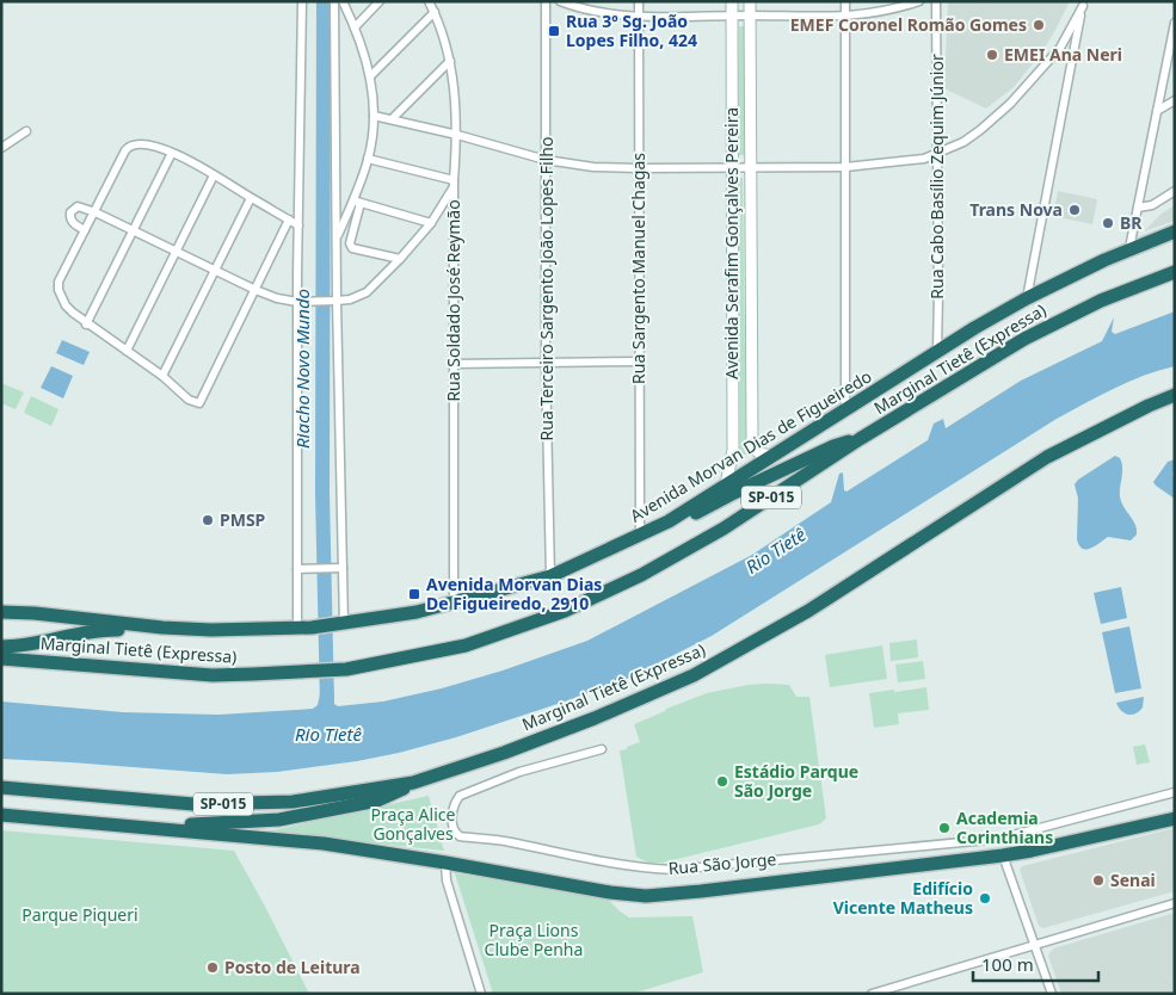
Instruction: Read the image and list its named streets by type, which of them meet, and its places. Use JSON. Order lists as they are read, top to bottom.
{
  "streets": {
    "highway": ["Marginal Tietê (Expressa)", "Avenida Morvan Dias de Figueiredo", "SP-015"],
    "main road": ["Avenida Serafim Gonçalves Pereira"],
    "street": [
      "Rua Cabo Basílio Zequim Júnior",
      "Rua Sargento Manuel Chagas",
      "Rua Terceiro Sargento João Lopes Filho",
      "Rua Soldado José Reymão",
      "Rua São Jorge"
    ]
  },
  "crossings": [
    ["Rua Cabo Basílio Zequim Júnior", "Avenida Morvan Dias de Figueiredo"],
    ["Avenida Serafim Gonçalves Pereira", "Avenida Morvan Dias de Figueiredo"],
    ["Rua Sargento Manuel Chagas", "Avenida Morvan Dias de Figueiredo"],
    ["Rua Terceiro Sargento João Lopes Filho", "Avenida Morvan Dias de Figueiredo"],
    ["Rua Soldado José Reymão", "Avenida Morvan Dias de Figueiredo"]
  ],
  "water": ["Riacho Novo Mundo", "Rio Tietê"],
  "parks": ["Praça Alice Gonçalves", "Parque Piqueri", "Praça Lions Clube Penha"],
  "places": {
    "other": [
      "EMEF Coronel Romão Gomes",
      "EMEI Ana Neri",
      "Trans Nova",
      "BR",
      "PMSP",
      "Estádio Parque São Jorge",
      "Academia Corinthians",
      "Senai",
      "Edifício Vicente Matheus",
      "Posto de Leitura"
    ],
    "transit": ["Rua 3º Sg. João Lopes Filho, 424", "Avenida Morvan Dias De Figueiredo, 2910"]
  },
  "scale_bar": "100 m"
}
